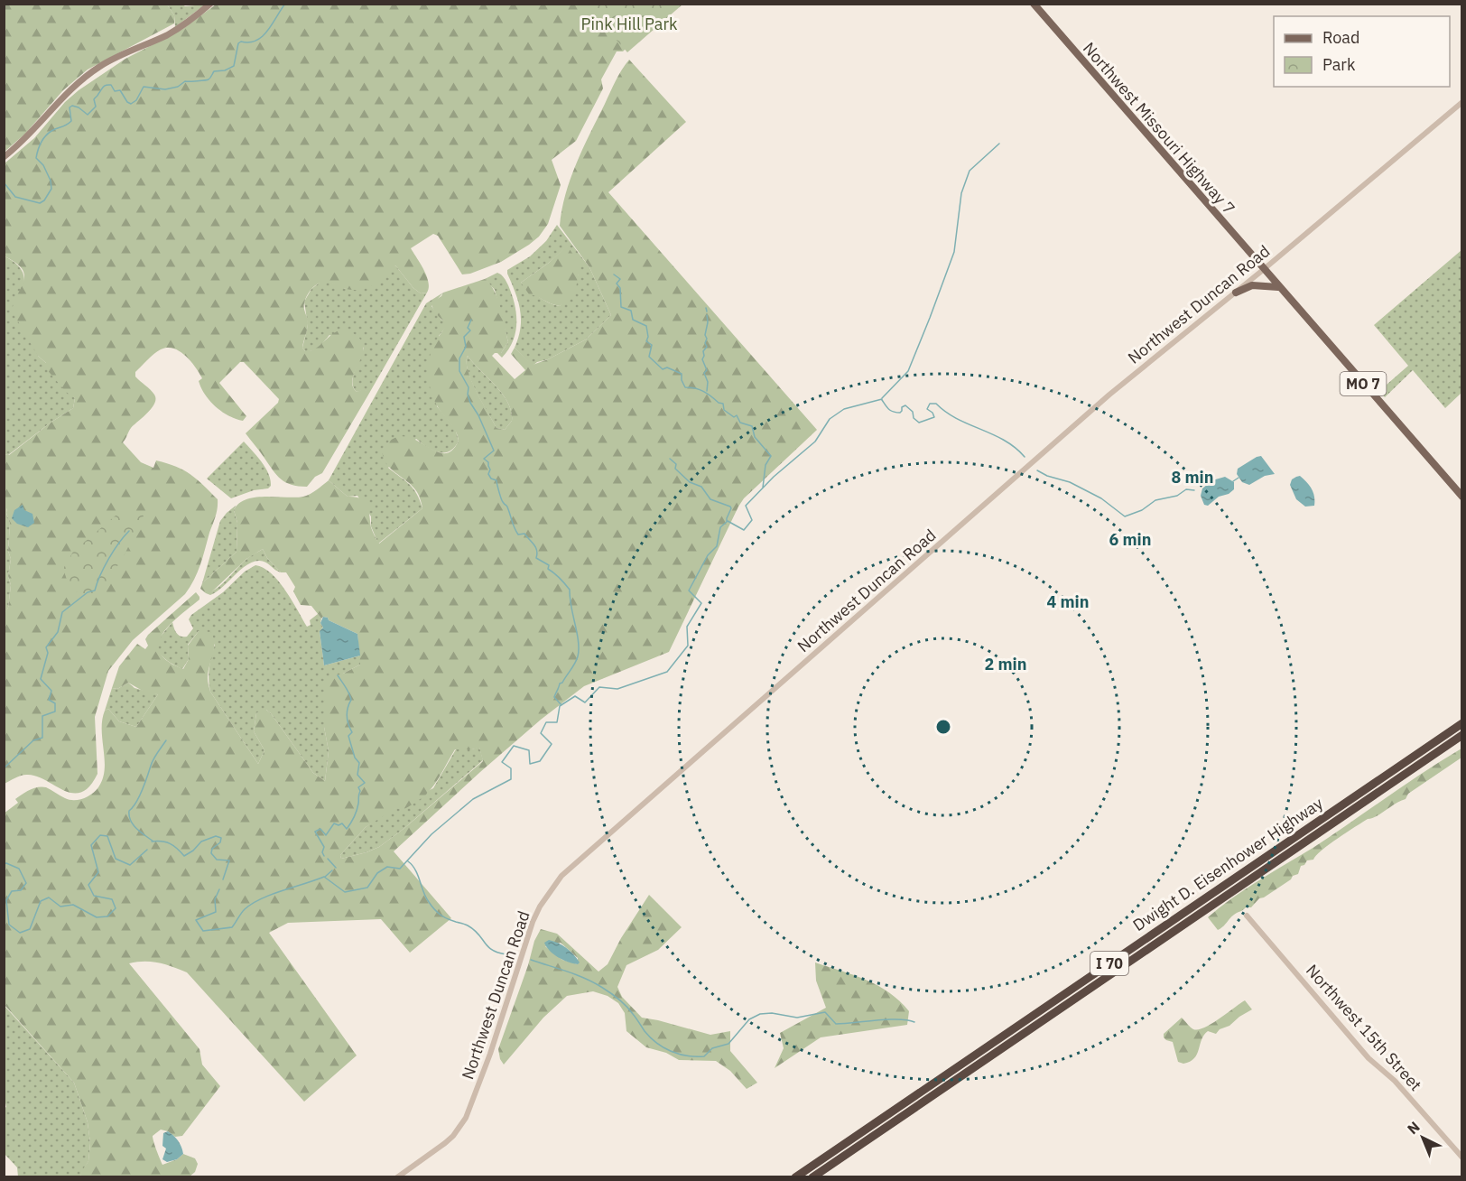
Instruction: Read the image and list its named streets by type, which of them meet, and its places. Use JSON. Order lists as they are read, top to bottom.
{
  "streets": {
    "highway": ["Dwight D. Eisenhower Highway", "I 70"],
    "main road": ["Northwest Missouri Highway 7", "MO 7"],
    "street": ["Northwest Duncan Road", "Northwest 15th Street"]
  },
  "crossings": [
    ["Northwest Missouri Highway 7", "Northwest Duncan Road"],
    ["Northwest Missouri Highway 7", "MO 7"],
    ["Northwest Duncan Road", "MO 7"]
  ],
  "parks": ["Pink Hill Park"],
  "legend": ["Road", "Park"],
  "north": "top left",
  "rings": [
    "8 min",
    "6 min",
    "4 min",
    "2 min"
  ]
}
